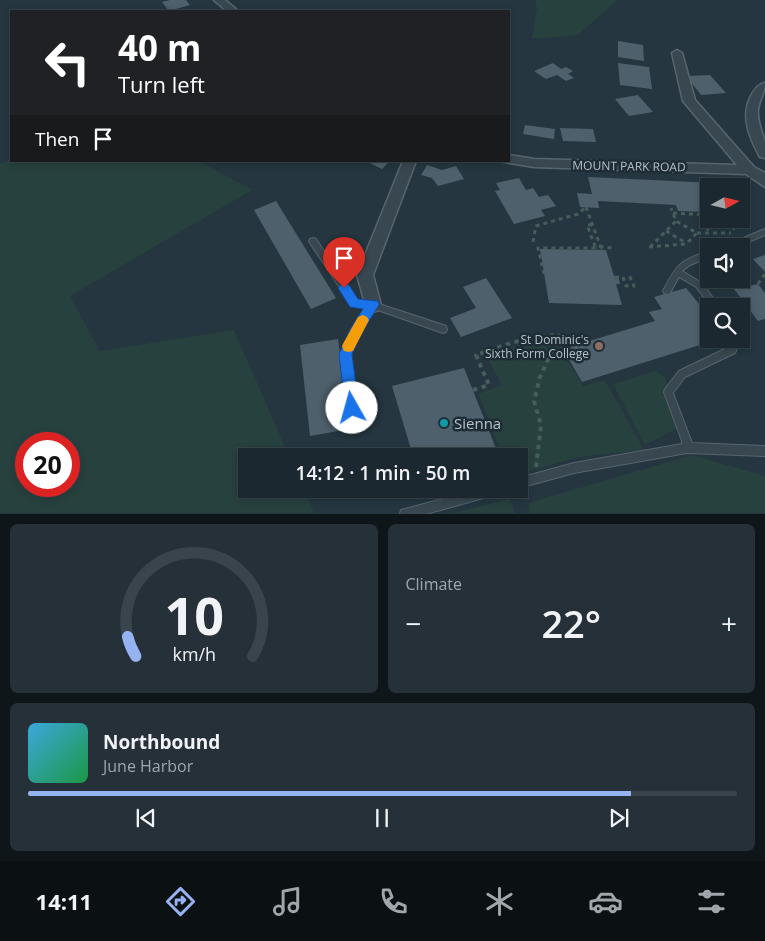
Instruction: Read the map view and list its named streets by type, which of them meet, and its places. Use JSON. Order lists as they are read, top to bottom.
{
  "streets": {
    "street": ["MOUNT PARK ROAD"]
  },
  "places": ["St Dominic's Sixth Form College", "Sienna"],
  "north": "right",
  "page": {
    "turn": ["40 m", "Turn left"],
    "then": "Then",
    "limit": "20",
    "trip": "14:12 · 1 min · 50 m",
    "tile": "Climate",
    "heat": ["−", "22°", "+"],
    "song": ["Northbound", "June Harbor"],
    "tabs": "14:11",
    "gauge": ["10", "km/h"]
  }
}
